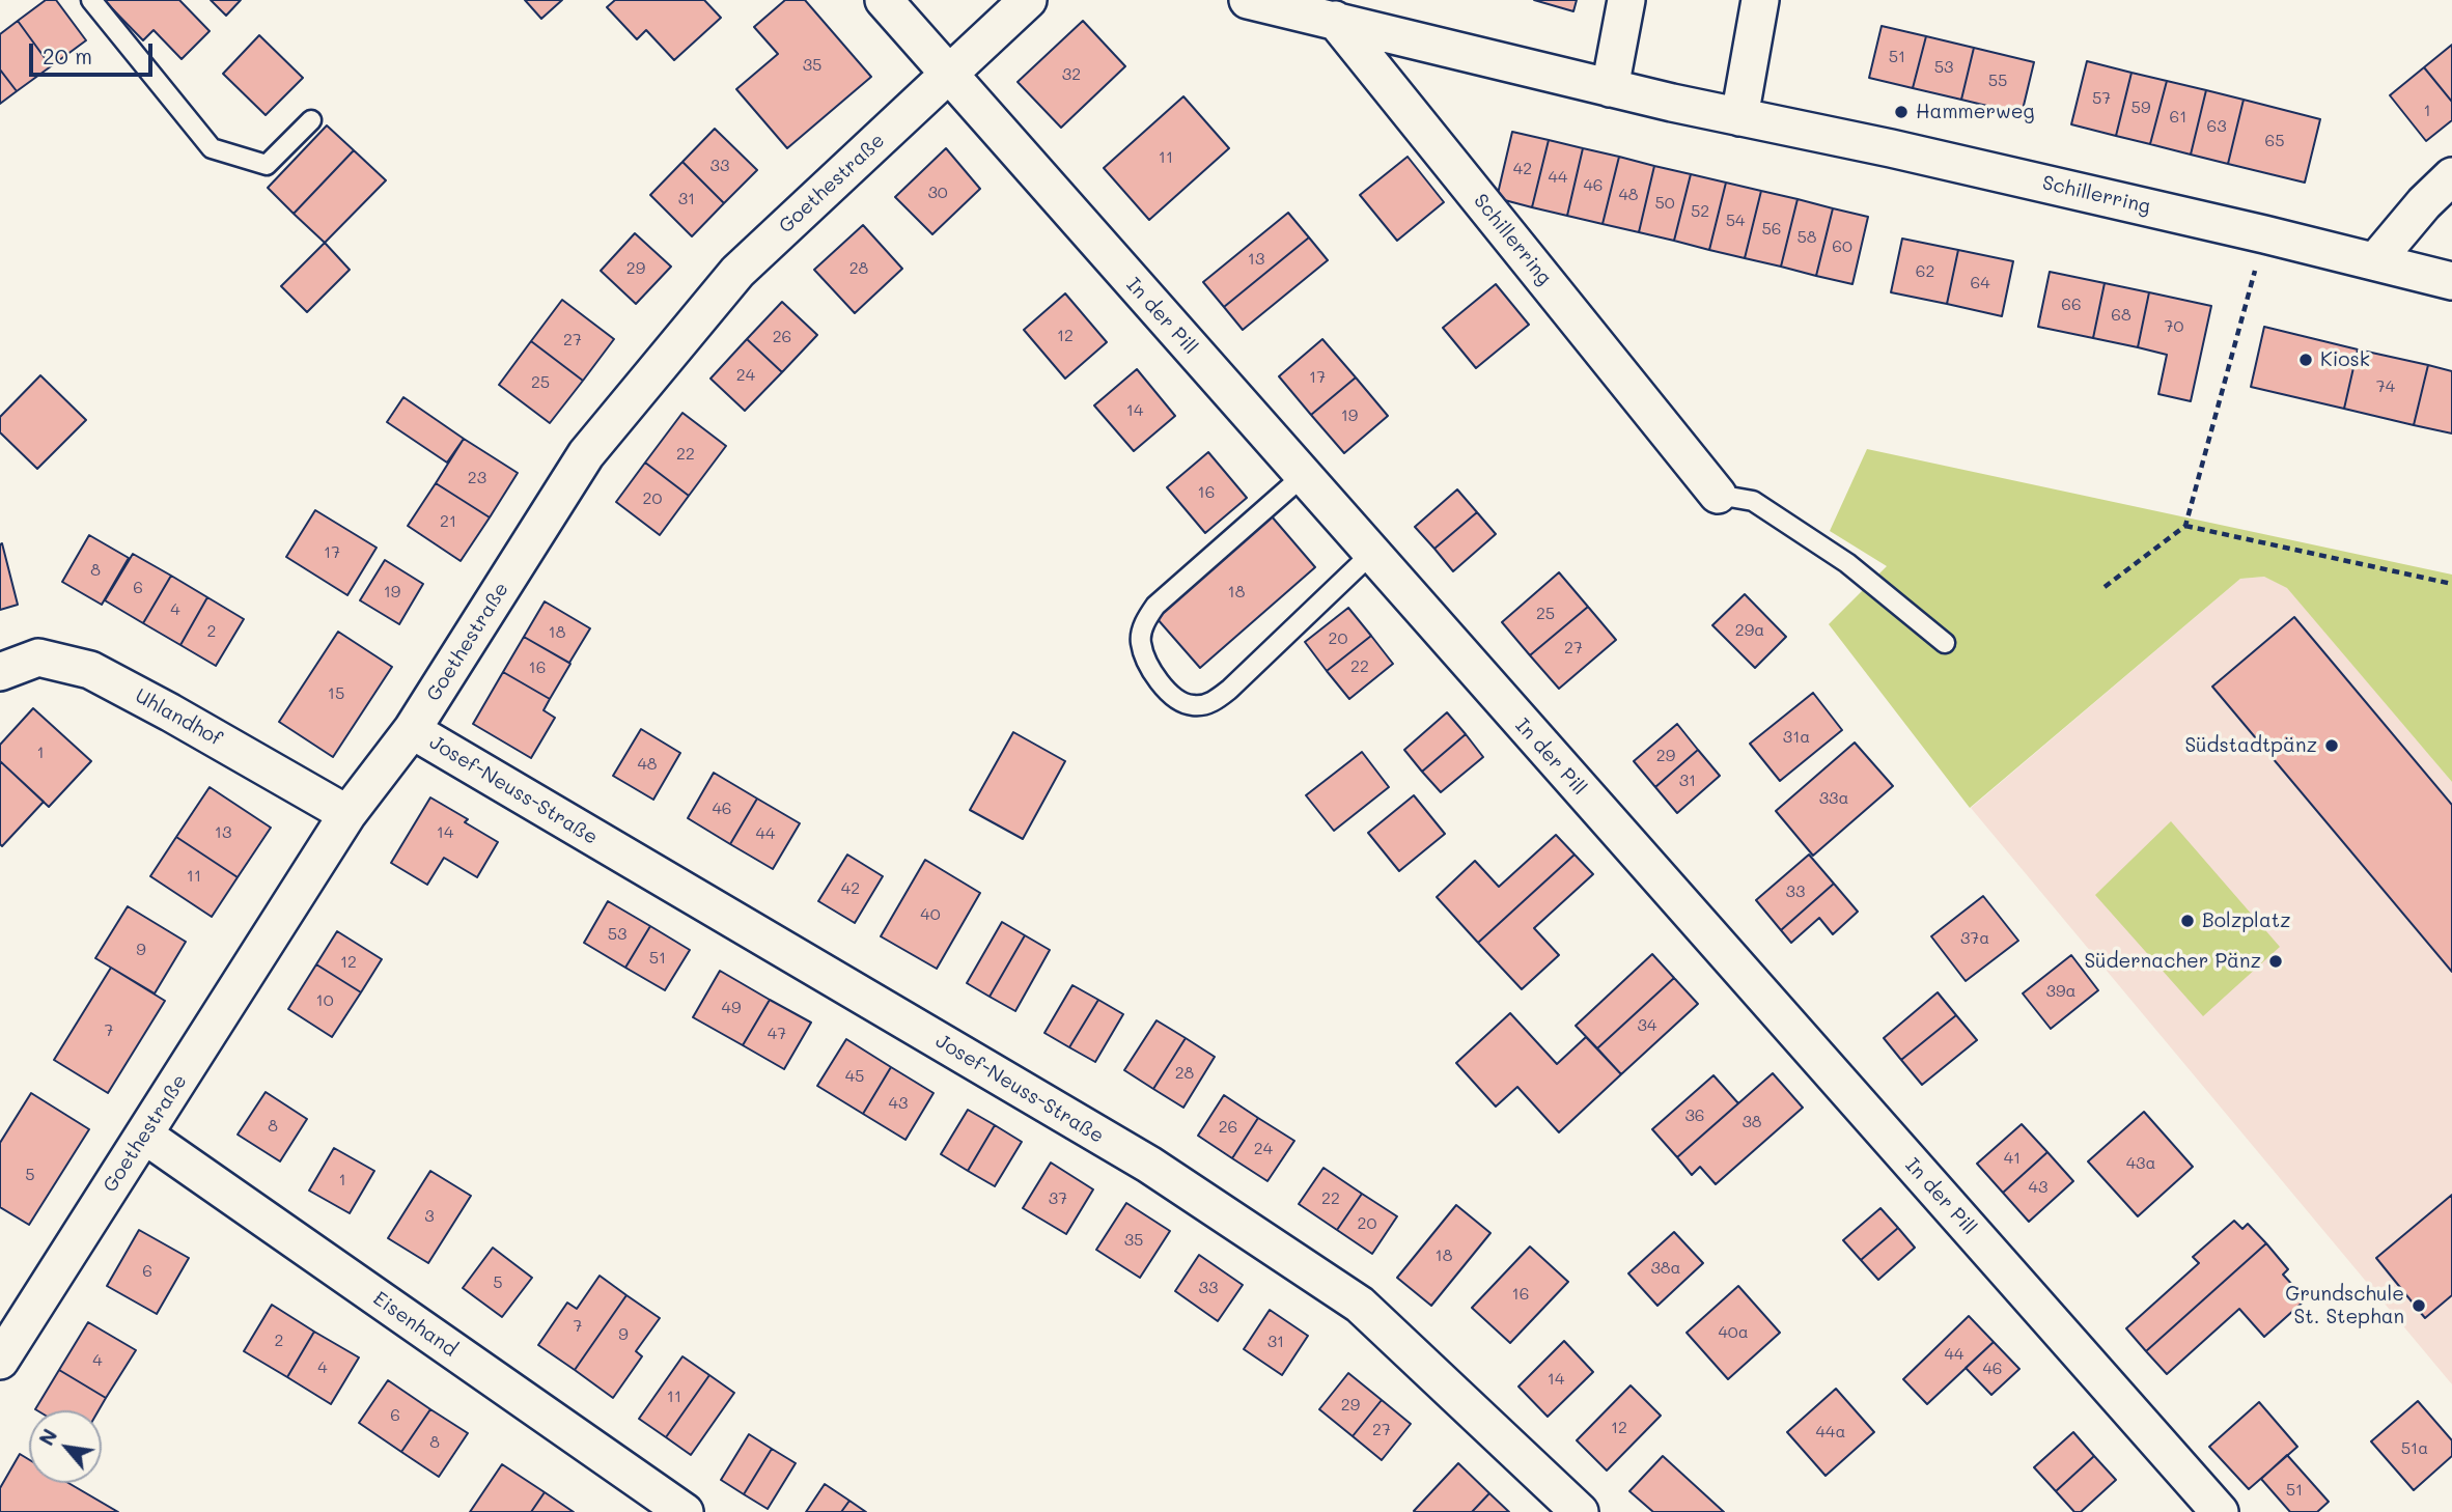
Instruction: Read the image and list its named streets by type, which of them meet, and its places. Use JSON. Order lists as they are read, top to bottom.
{
  "streets": {
    "street": [
      "Goethestraße",
      "Schillerring",
      "In der Pill",
      "Uhlandhof",
      "Josef-Neuss-Straße",
      "Eisenhand"
    ]
  },
  "crossings": [
    ["Goethestraße", "In der Pill"],
    ["Goethestraße", "Uhlandhof"],
    ["Goethestraße", "Josef-Neuss-Straße"],
    ["Goethestraße", "Eisenhand"]
  ],
  "places": [
    "Hammerweg",
    "Kiosk",
    "Südstadtpänz",
    "Bolzplatz",
    "Südernacher Pänz",
    "Grundschule St. Stephan"
  ],
  "house_numbers": [
    "51",
    "35",
    "53",
    "32",
    "55",
    "57",
    "59",
    "1",
    "61",
    "63",
    "65",
    "11",
    "33",
    "42",
    "44",
    "46",
    "30",
    "48",
    "31",
    "50",
    "52",
    "54",
    "56",
    "58",
    "60",
    "13",
    "29",
    "28",
    "62",
    "64",
    "66",
    "68",
    "70",
    "12",
    "26",
    "27",
    "24",
    "17",
    "25",
    "74",
    "14",
    "19",
    "22",
    "23",
    "16",
    "20",
    "21",
    "17",
    "8",
    "6",
    "19",
    "18",
    "4",
    "25",
    "29a",
    "2",
    "18",
    "20",
    "27",
    "22",
    "16",
    "15",
    "31a",
    "1",
    "29",
    "48",
    "31",
    "33a",
    "46",
    "13",
    "14",
    "44",
    "11",
    "42",
    "33",
    "40",
    "53",
    "37a",
    "9",
    "51",
    "12",
    "39a",
    "10",
    "49",
    "34",
    "7",
    "47",
    "28",
    "45",
    "43",
    "36",
    "38",
    "8",
    "26",
    "24",
    "41",
    "43a",
    "5",
    "1",
    "43",
    "37",
    "22",
    "3",
    "20",
    "35",
    "18",
    "38a",
    "6",
    "5",
    "33",
    "16",
    "7",
    "40a",
    "9",
    "2",
    "31",
    "44",
    "4",
    "4",
    "46",
    "14",
    "11",
    "29",
    "6",
    "12",
    "27",
    "44a",
    "8",
    "51a",
    "51"
  ],
  "scale_bar": "20 m",
  "north": "top left"
}
